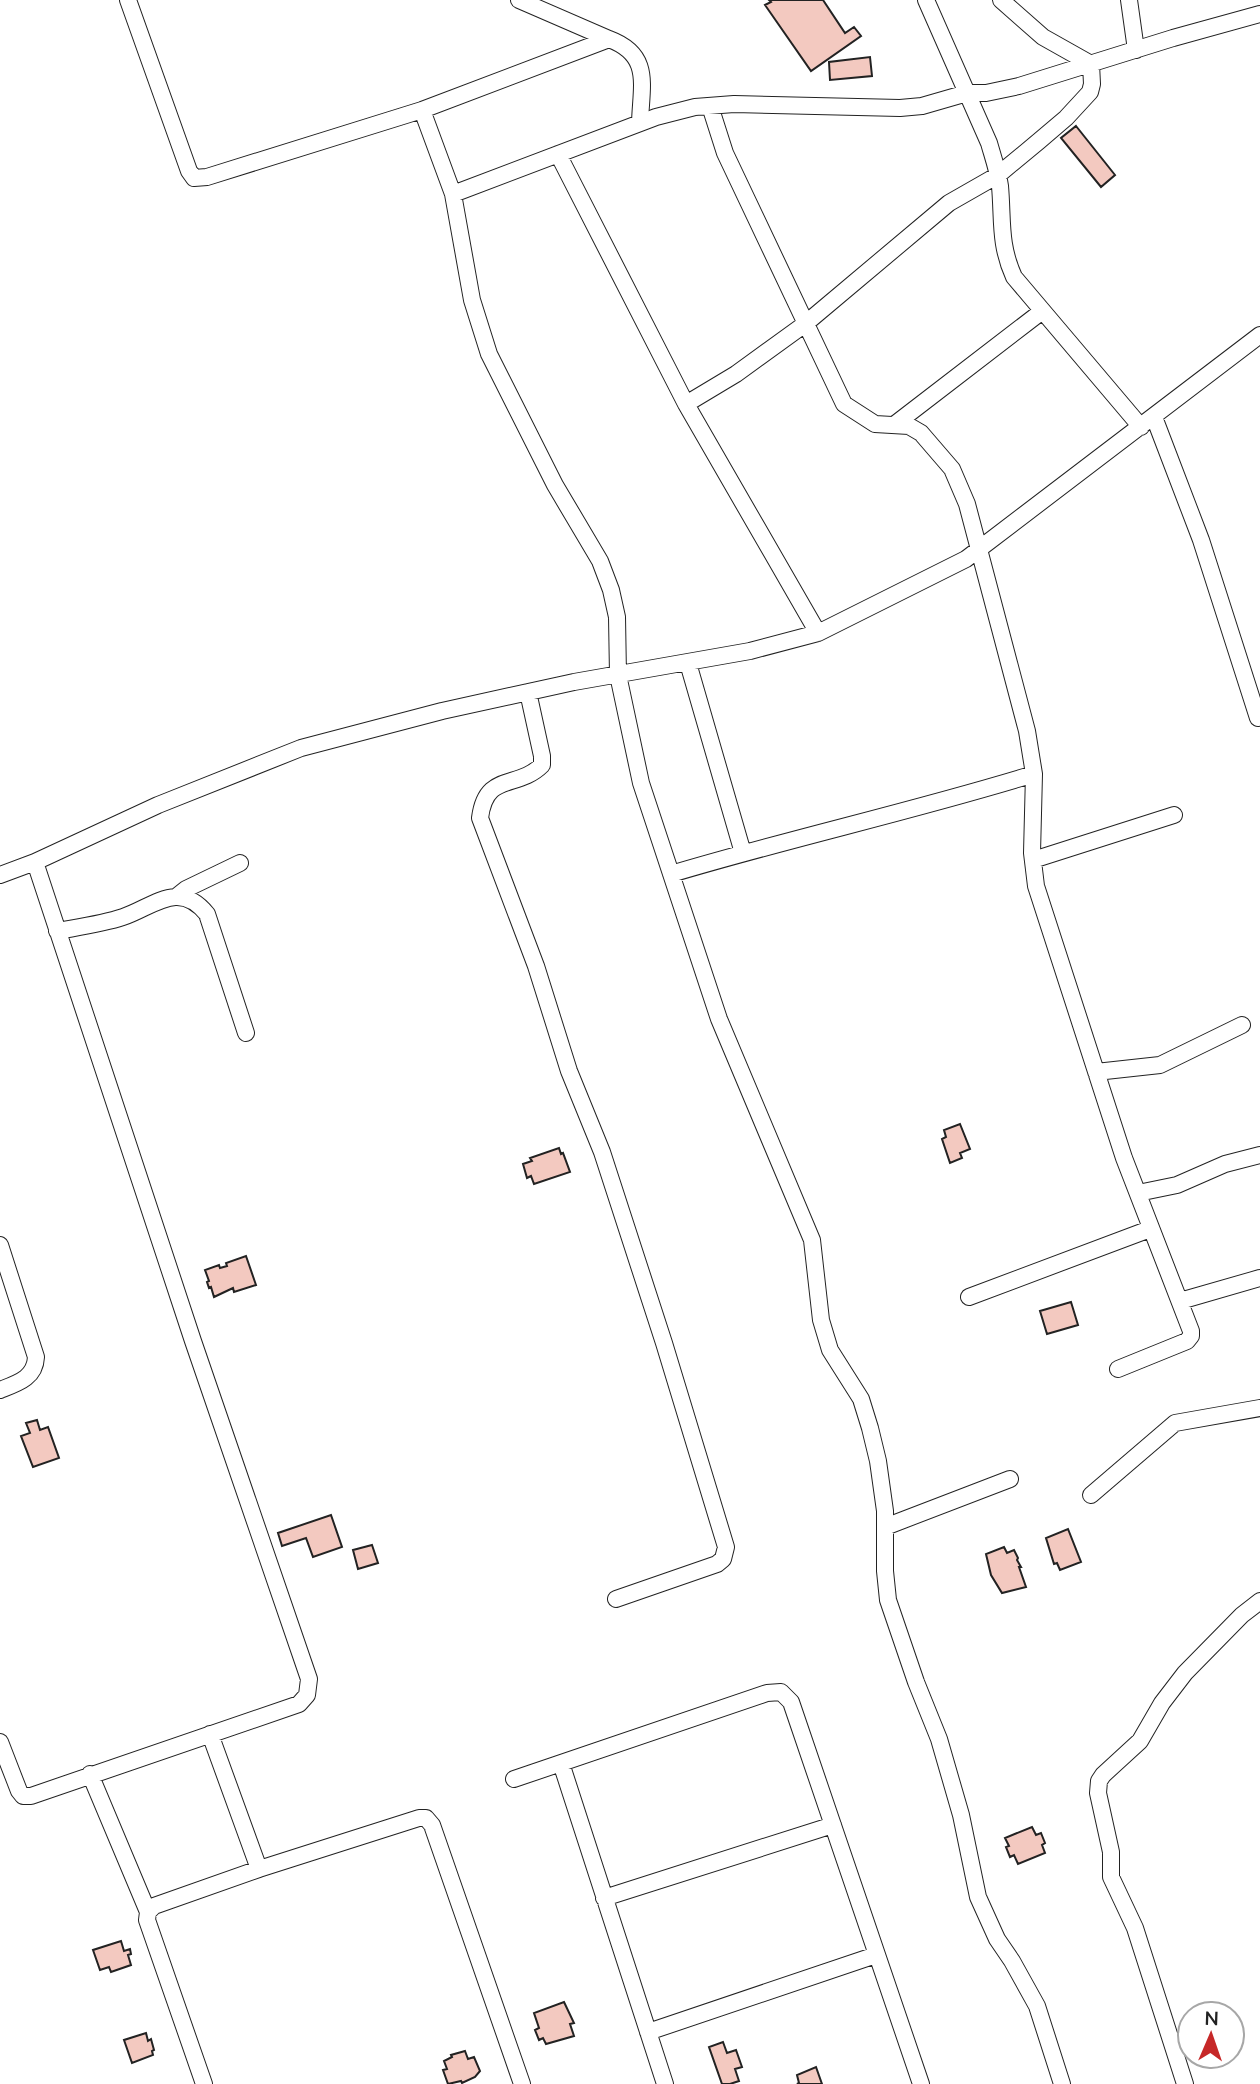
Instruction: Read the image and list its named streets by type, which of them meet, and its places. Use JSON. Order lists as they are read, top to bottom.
{
  "north": "top"
}
